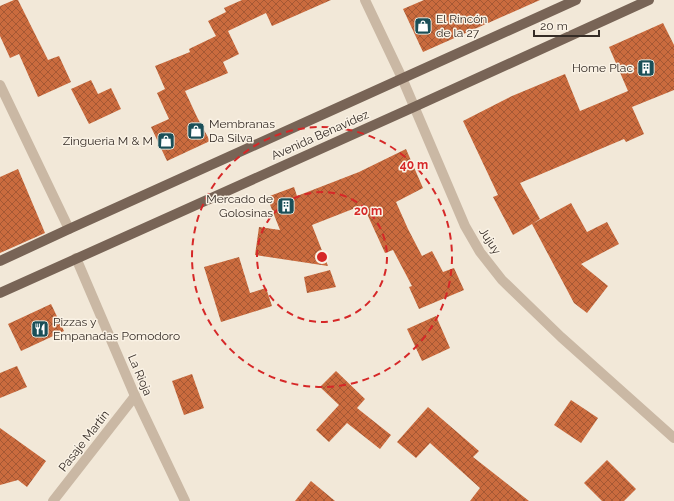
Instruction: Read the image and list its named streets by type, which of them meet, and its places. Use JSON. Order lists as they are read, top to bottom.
{
  "streets": {
    "main road": ["Avenida Benavídez"],
    "street": ["Jujuy", "La Rioja", "Pasaje Martín"]
  },
  "crossings": [
    ["Avenida Benavídez", "Jujuy"],
    ["Avenida Benavídez", "La Rioja"],
    ["La Rioja", "Pasaje Martín"]
  ],
  "places": {
    "shop": ["El Rincón de la 27", "Membranas Da Silva", "Zingueria M & M"],
    "building": ["Home Plac", "Mercado de Golosinas"],
    "restaurant": ["Pizzas y Empanadas Pomodoro"]
  },
  "scale_bar": "20 m",
  "rings": ["40 m", "20 m"]
}
